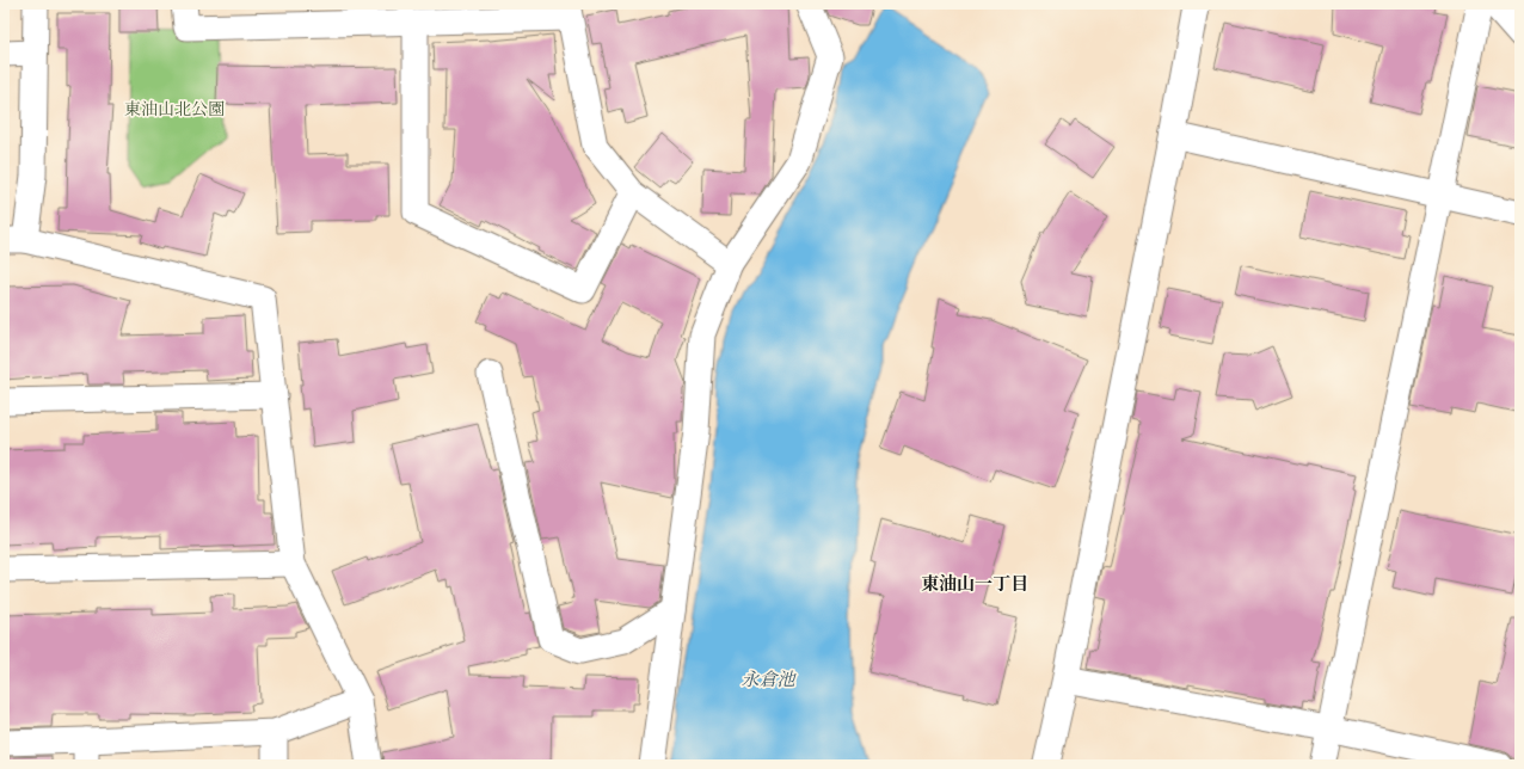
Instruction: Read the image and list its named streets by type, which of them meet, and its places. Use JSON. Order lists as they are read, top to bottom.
{
  "districts": ["東油山一丁目"],
  "water": ["永倉池"],
  "parks": ["東油山北公園"]
}
